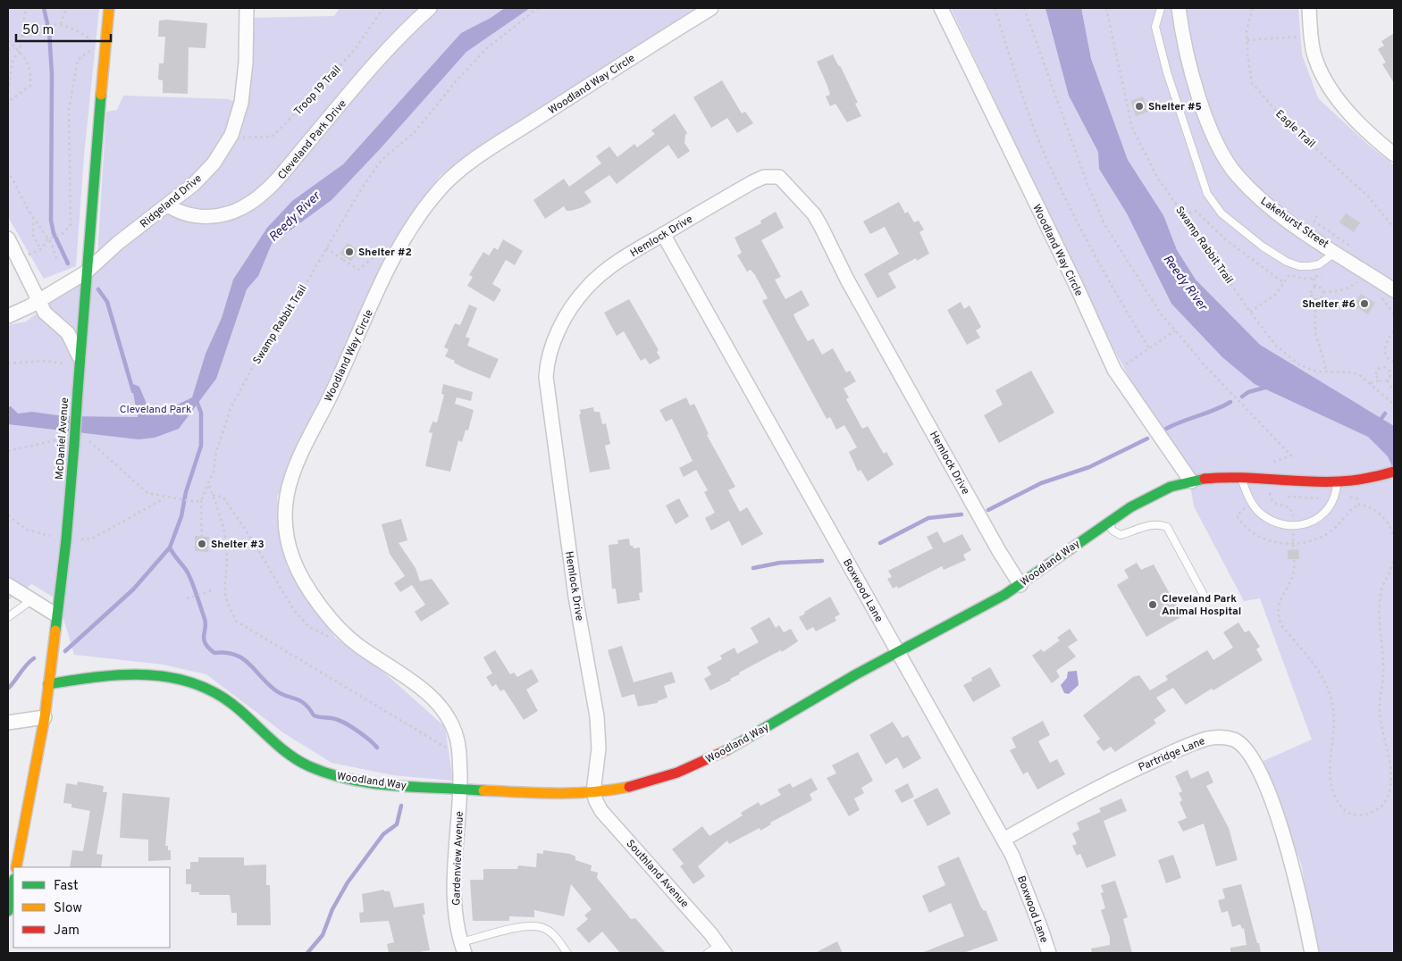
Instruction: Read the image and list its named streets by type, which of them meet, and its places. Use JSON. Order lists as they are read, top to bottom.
{
  "streets": {
    "street": [
      "Woodland Way Circle",
      "Cleveland Park Drive",
      "Ridgeland Drive",
      "Lakehurst Street",
      "Hemlock Drive",
      "McDaniel Avenue",
      "Woodland Way",
      "Boxwood Lane",
      "Partridge Lane",
      "Gardenview Avenue",
      "Southland Avenue"
    ],
    "path": ["Troop 19 Trail", "Eagle Trail", "Swamp Rabbit Trail"]
  },
  "crossings": [
    ["Woodland Way Circle", "Woodland Way"],
    ["Woodland Way Circle", "Gardenview Avenue"],
    ["Troop 19 Trail", "Ridgeland Drive"],
    ["Cleveland Park Drive", "Ridgeland Drive"],
    ["Ridgeland Drive", "McDaniel Avenue"],
    ["Hemlock Drive", "Woodland Way"],
    ["Hemlock Drive", "Boxwood Lane"],
    ["Hemlock Drive", "Southland Avenue"],
    ["McDaniel Avenue", "Woodland Way"],
    ["Woodland Way", "Boxwood Lane"],
    ["Woodland Way", "Gardenview Avenue"],
    ["Woodland Way", "Southland Avenue"],
    ["Boxwood Lane", "Partridge Lane"]
  ],
  "water": ["Reedy River"],
  "parks": ["Cleveland Park"],
  "places": [
    "Shelter #5",
    "Shelter #2",
    "Shelter #6",
    "Shelter #3",
    "Cleveland Park Animal Hospital"
  ],
  "legend": ["Fast", "Slow", "Jam"],
  "scale_bar": "50 m"
}
